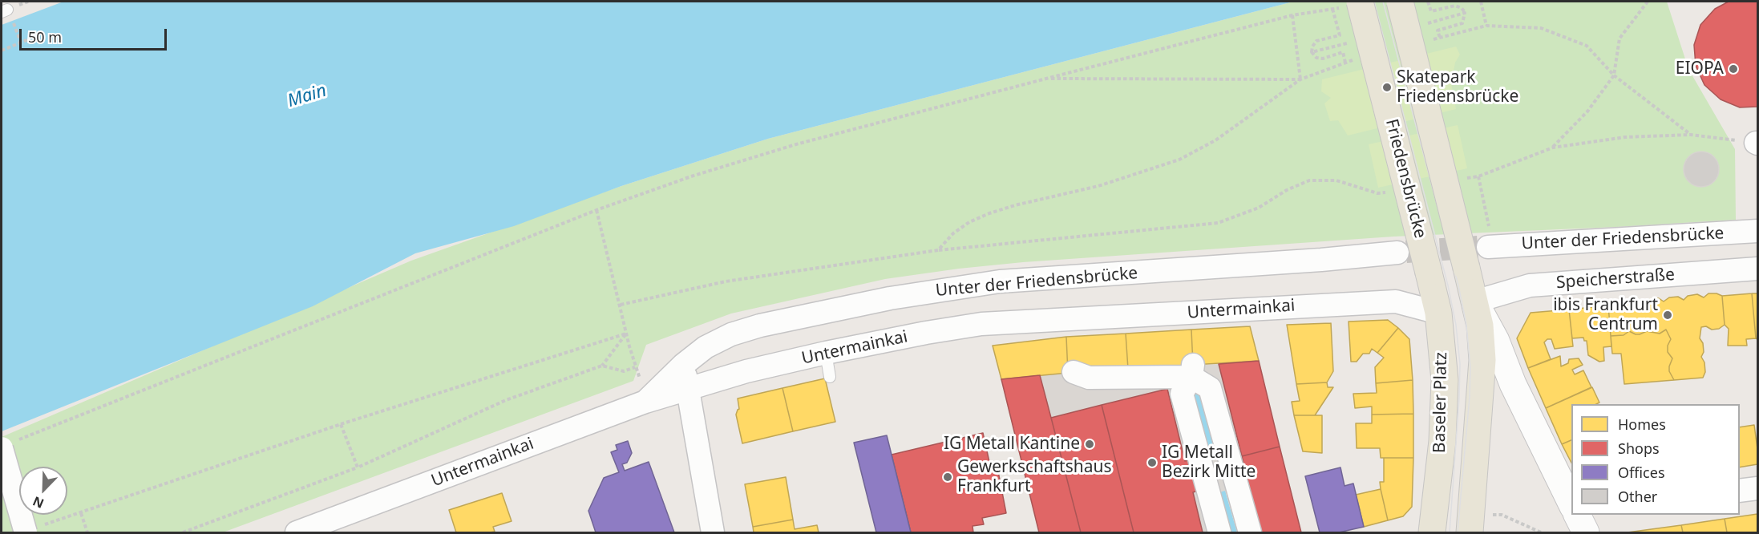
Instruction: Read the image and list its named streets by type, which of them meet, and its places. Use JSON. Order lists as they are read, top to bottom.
{
  "streets": {
    "main road": ["Friedensbrücke", "Baseler Platz"],
    "street": ["Unter der Friedensbrücke", "Speicherstraße", "Untermainkai"]
  },
  "crossings": [
    ["Friedensbrücke", "Baseler Platz"],
    ["Unter der Friedensbrücke", "Untermainkai"],
    ["Untermainkai", "Baseler Platz"]
  ],
  "water": ["Main"],
  "places": [
    "EIOPA",
    "Skatepark Friedensbrücke",
    "ibis Frankfurt Centrum",
    "IG Metall Kantine",
    "IG Metall Bezirk Mitte",
    "Gewerkschaftshaus Frankfurt"
  ],
  "legend": [
    "Homes",
    "Shops",
    "Offices",
    "Other"
  ],
  "scale_bar": "50 m",
  "north": "bottom left"
}
